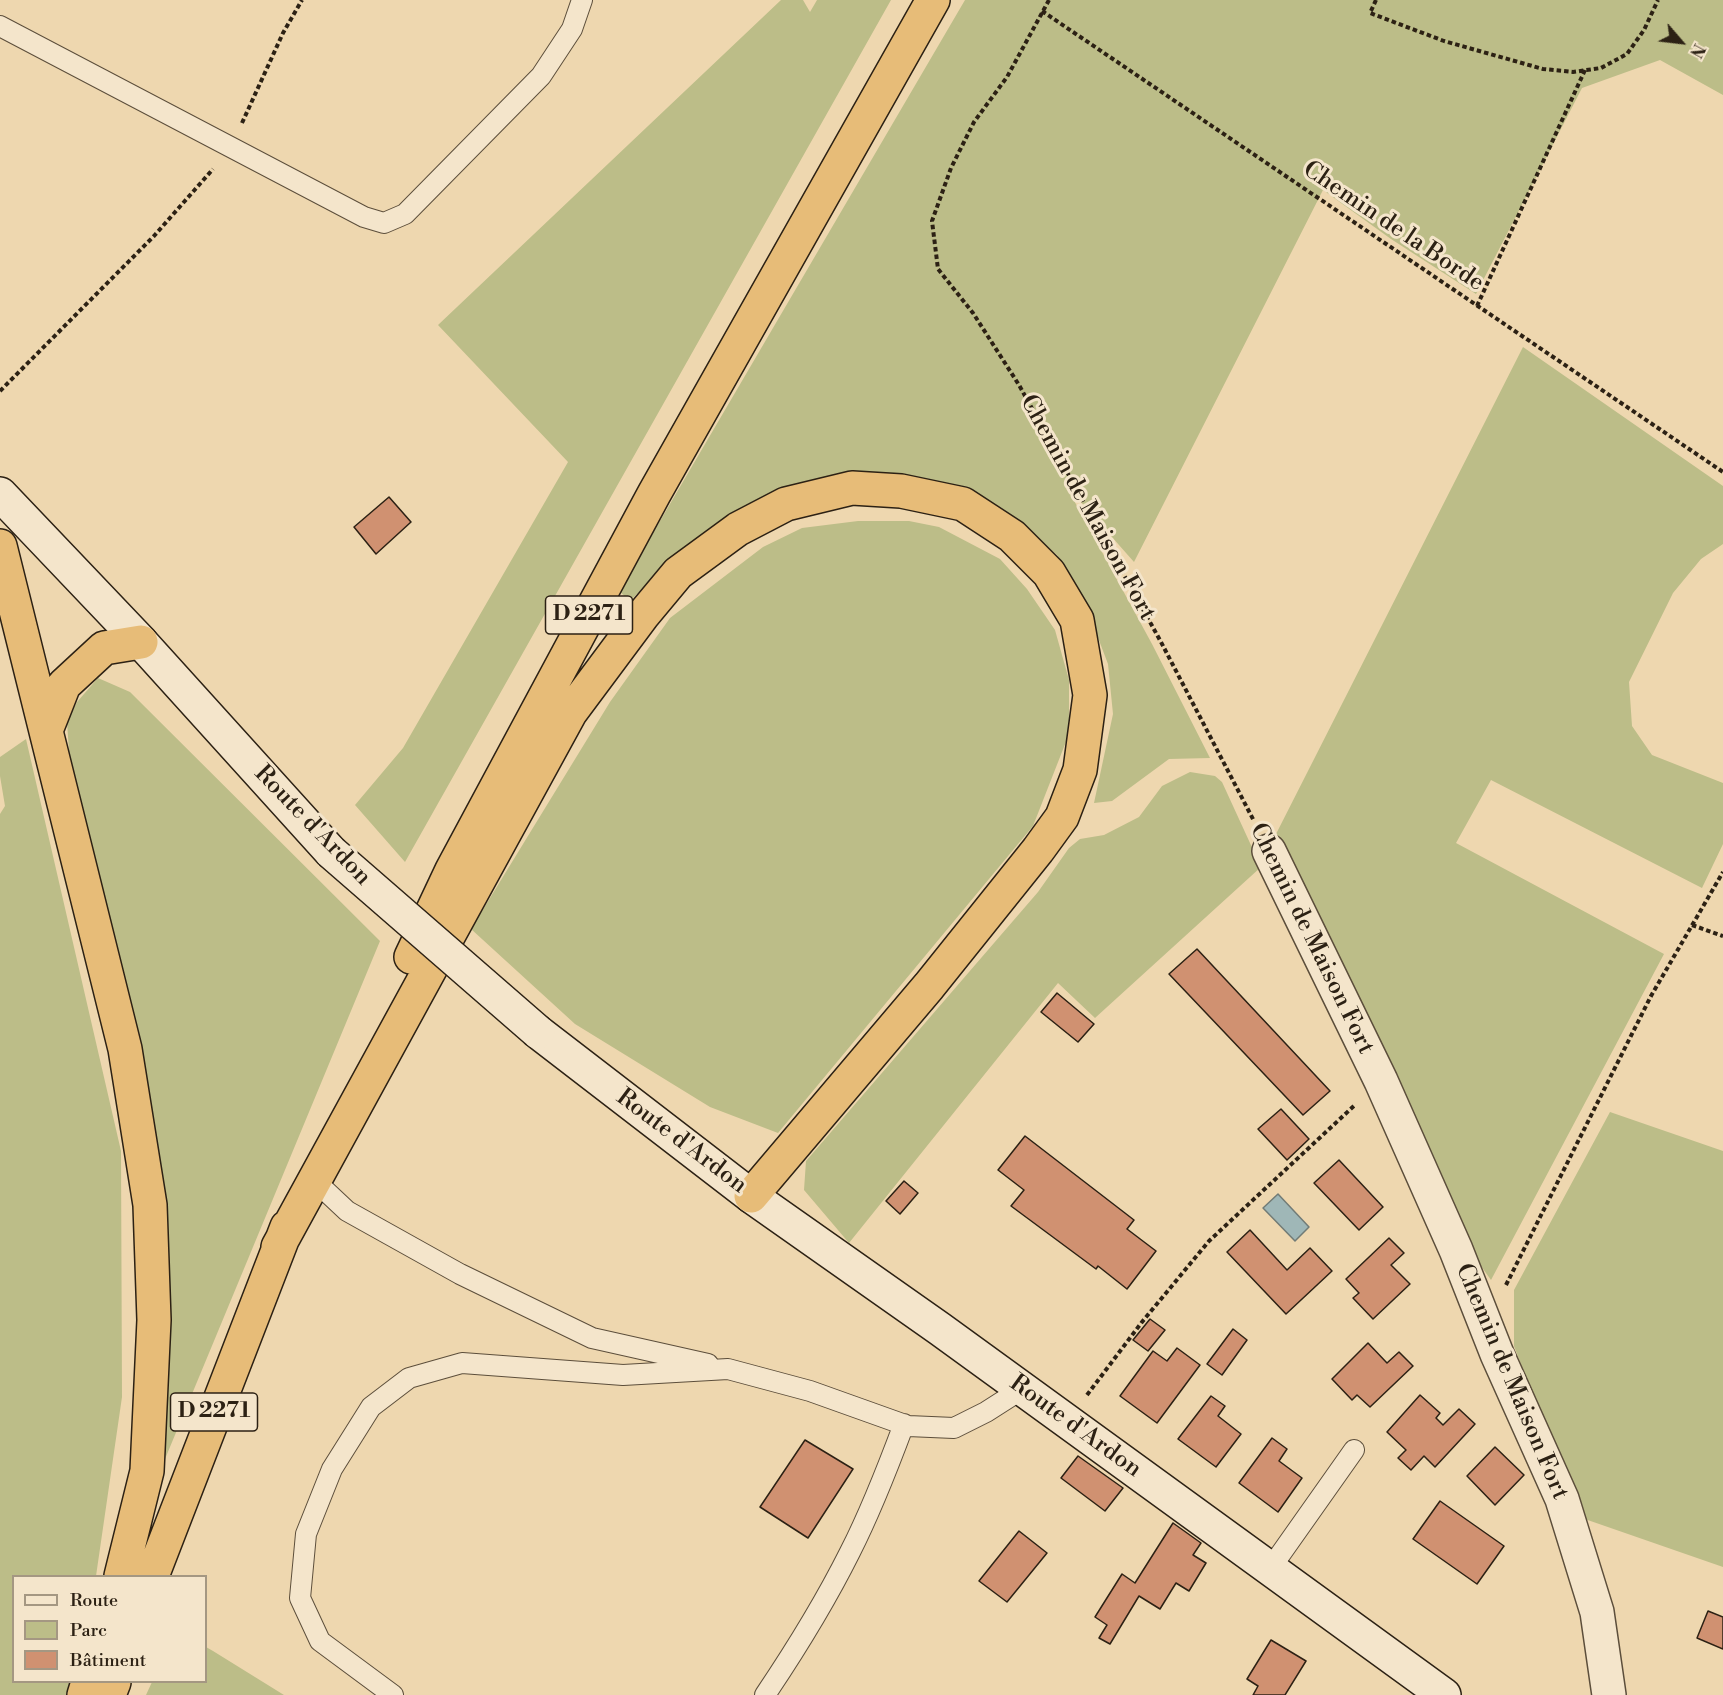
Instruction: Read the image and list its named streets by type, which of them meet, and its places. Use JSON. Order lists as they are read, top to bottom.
{
  "streets": {
    "highway": ["D 2271"],
    "street": ["Chemin de Maison Fort", "Route d'Ardon"],
    "path": ["Chemin de la Borde"]
  },
  "crossings": [
    ["Chemin de la Borde", "Chemin de Maison Fort"]
  ],
  "legend": ["Route", "Parc", "Bâtiment"],
  "north": "bottom right"
}
